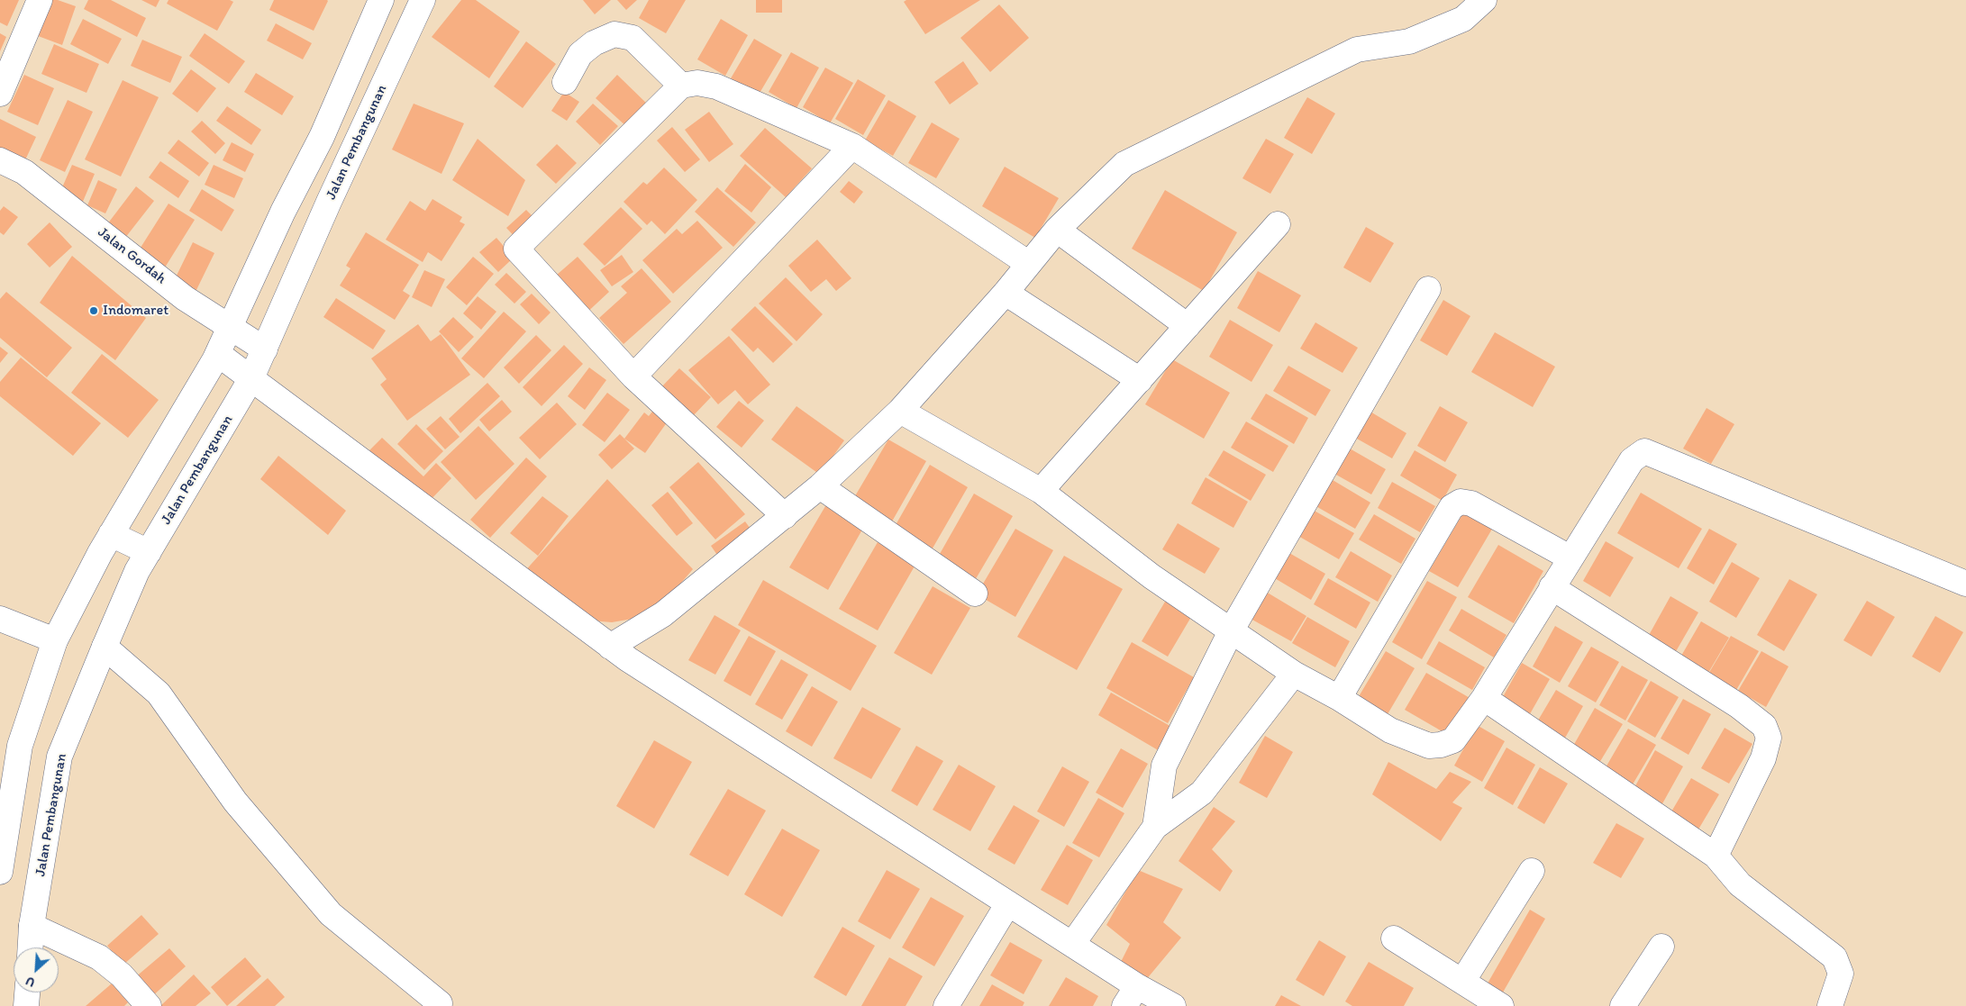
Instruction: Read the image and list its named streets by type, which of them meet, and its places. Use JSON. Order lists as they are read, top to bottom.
{
  "streets": {
    "street": ["Jalan Pembangunan", "Jalan Gordah"]
  },
  "crossings": [
    ["Jalan Pembangunan", "Jalan Gordah"]
  ],
  "places": ["Indomaret"],
  "north": "bottom left"
}
